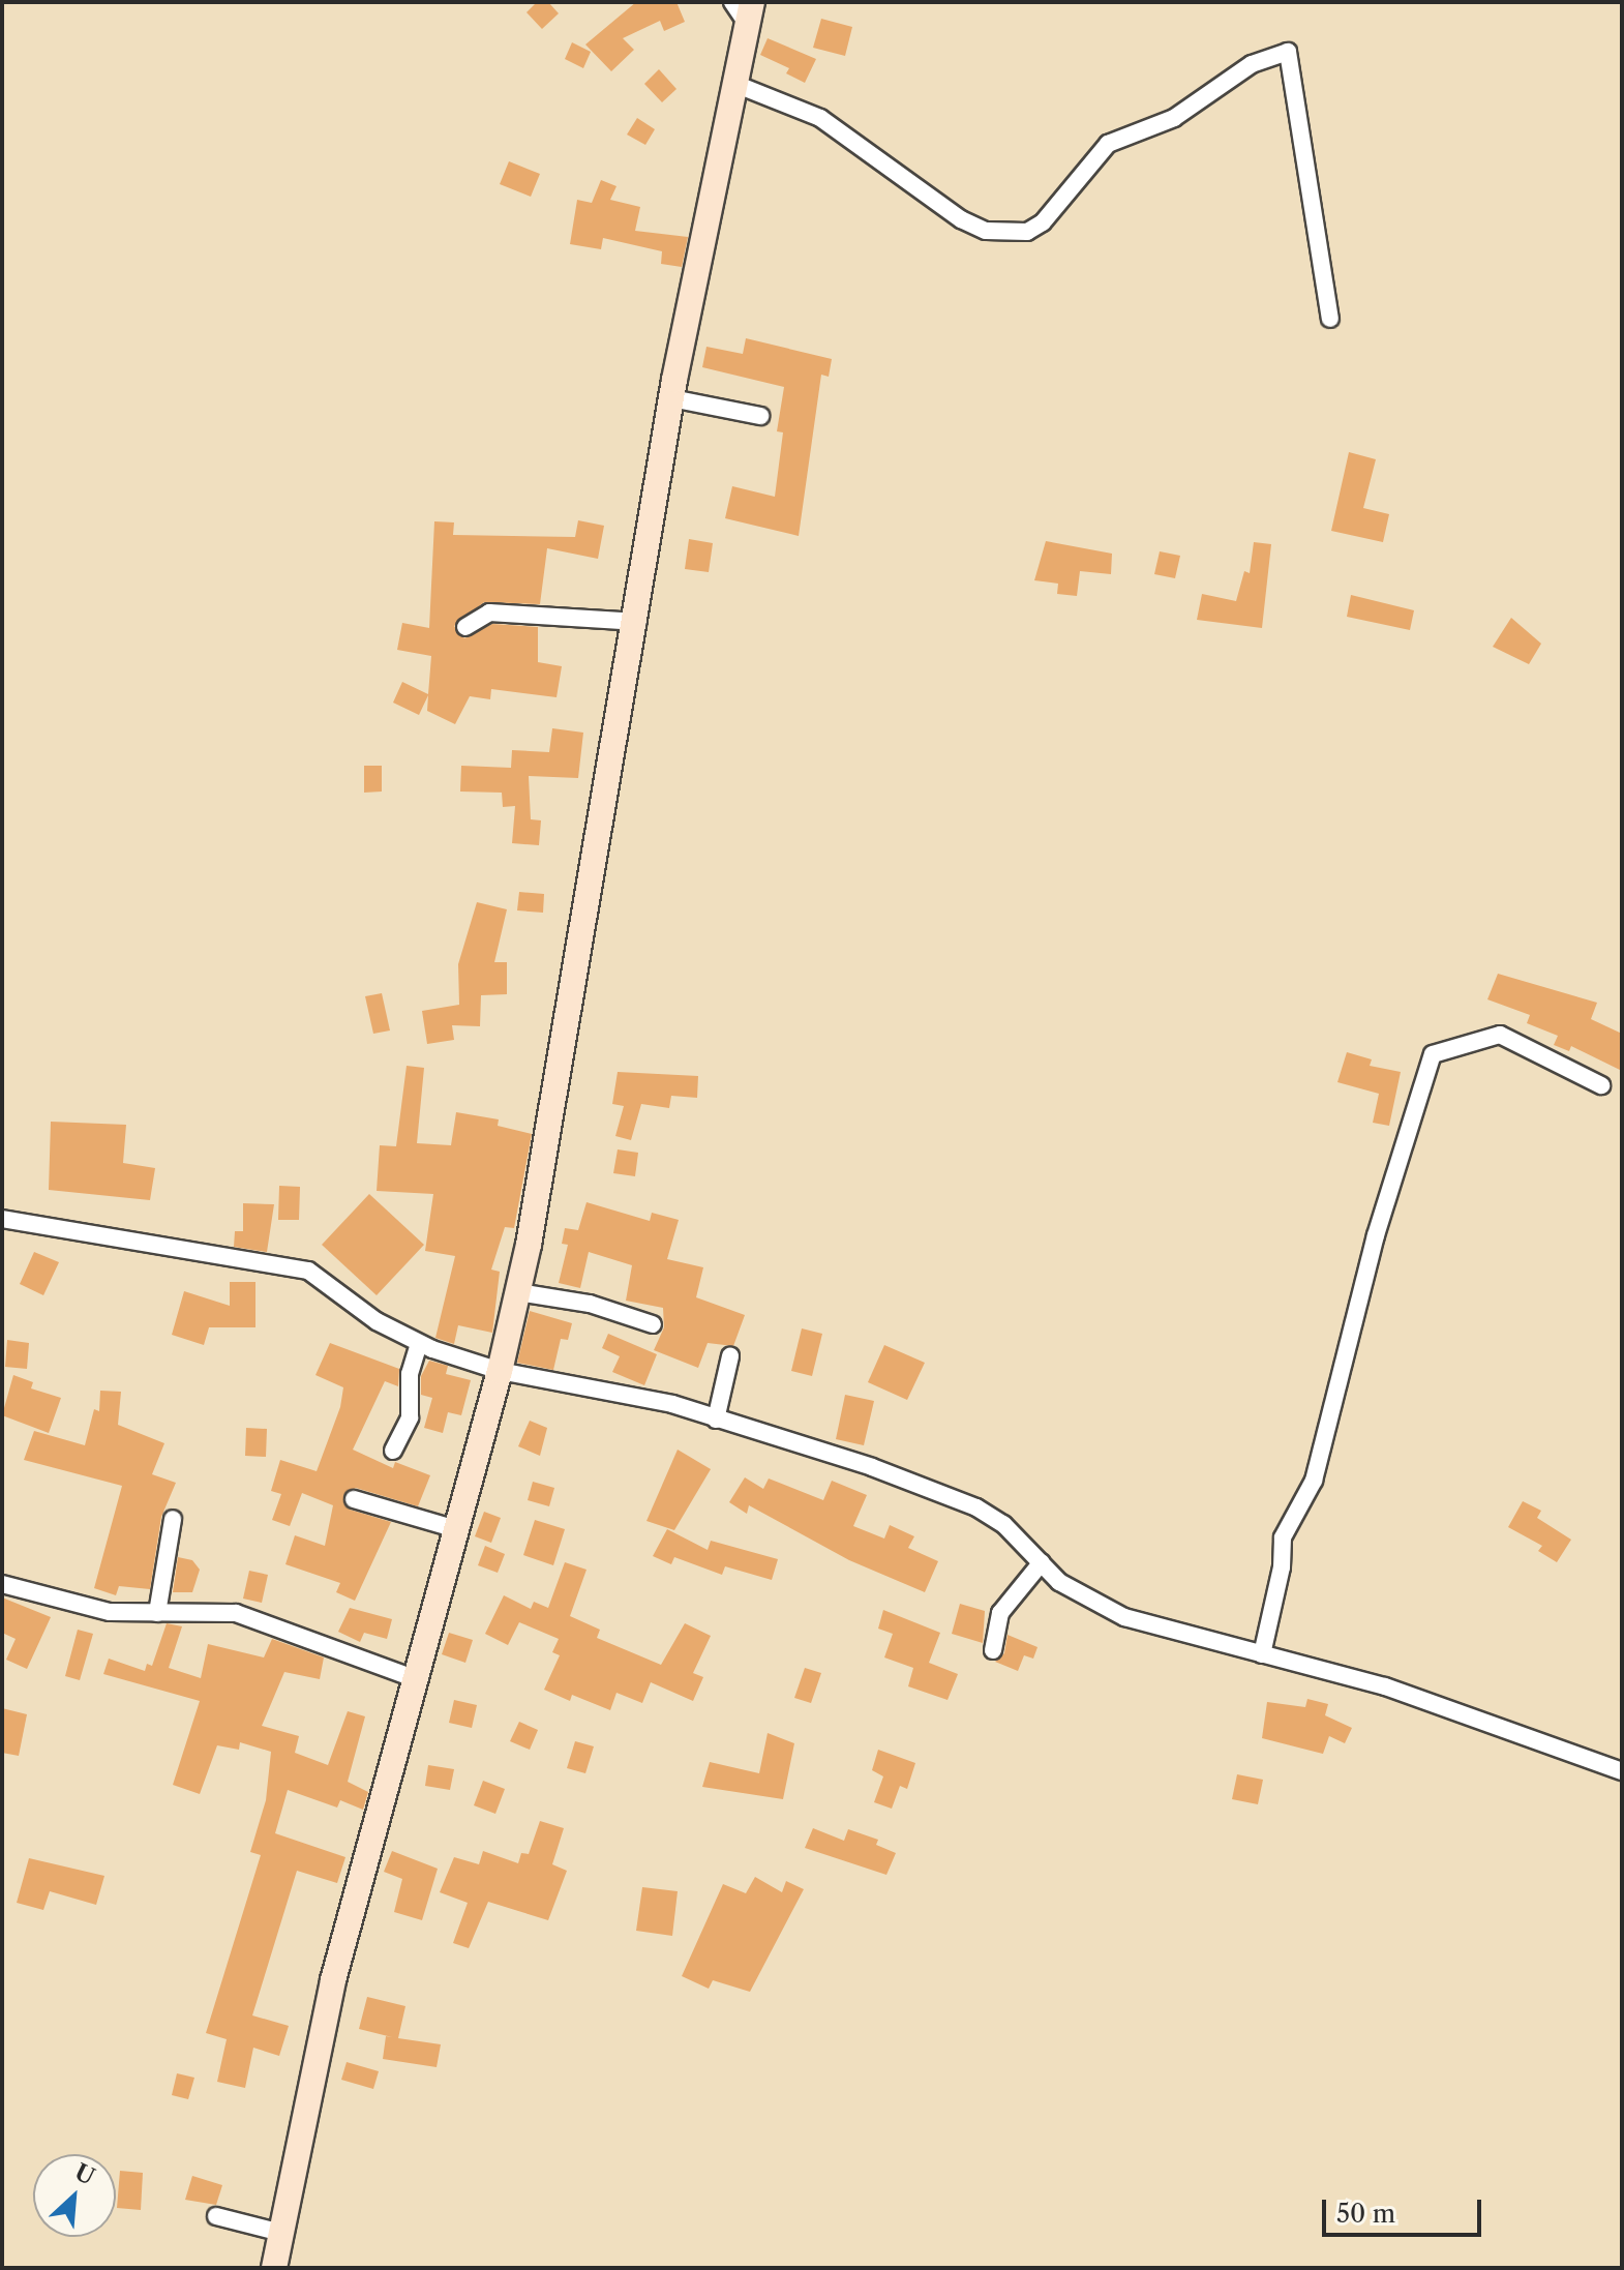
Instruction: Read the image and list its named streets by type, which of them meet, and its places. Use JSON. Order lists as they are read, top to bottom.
{
  "scale_bar": "50 m",
  "north": "top right"
}
